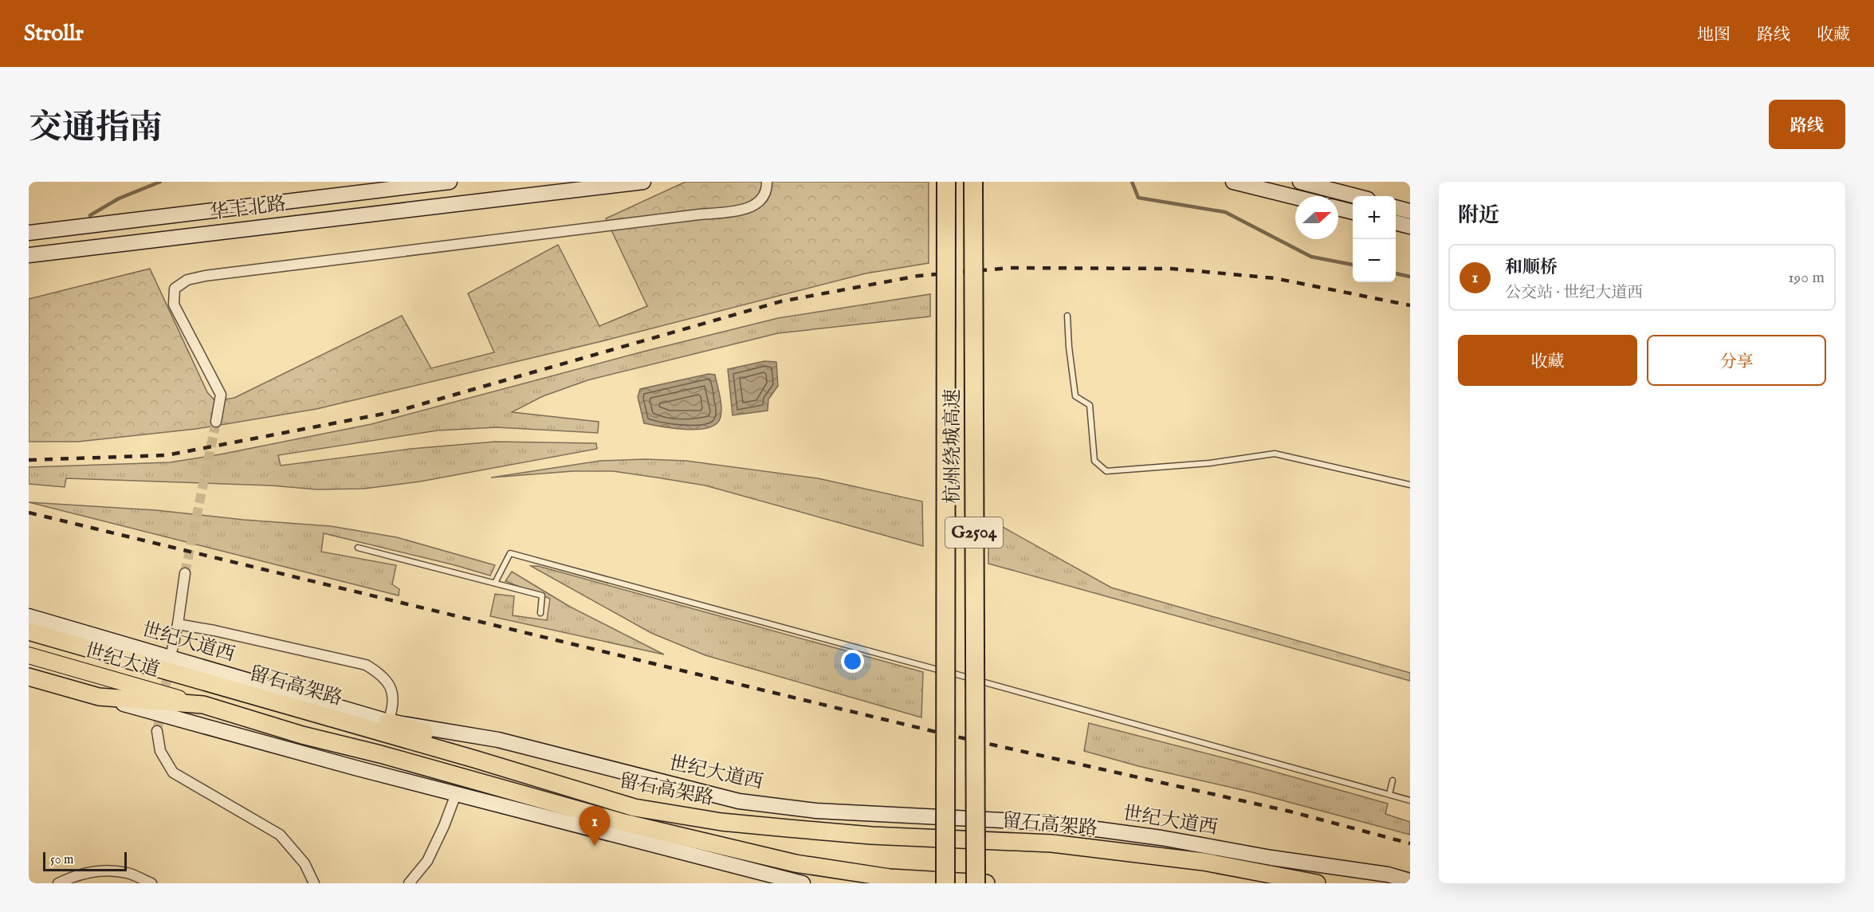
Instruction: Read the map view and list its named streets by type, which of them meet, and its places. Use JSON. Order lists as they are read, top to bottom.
{
  "streets": {
    "highway": ["杭州绕城高速", "G2504", "留石高架路"],
    "main road": ["华丰北路", "世纪大道西", "世纪大道"]
  },
  "crossings": [
    ["世纪大道", "留石高架路"]
  ],
  "scale_bar": "50 m",
  "north": "right",
  "page": {
    "header": "Strollr",
    "nav": ["地图", "路线", "收藏"],
    "title": "交通指南",
    "buttons": [
      "路线",
      ["收藏", "分享"]
    ],
    "heading": "附近",
    "map_buttons": ["+", "−"],
    "list": [
      {
        "mark": "1",
        "name": "和顺桥",
        "note": "公交站 · 世纪大道西",
        "value": "190 m"
      }
    ],
    "pins": "1",
    "scale": "50 m"
  }
}
